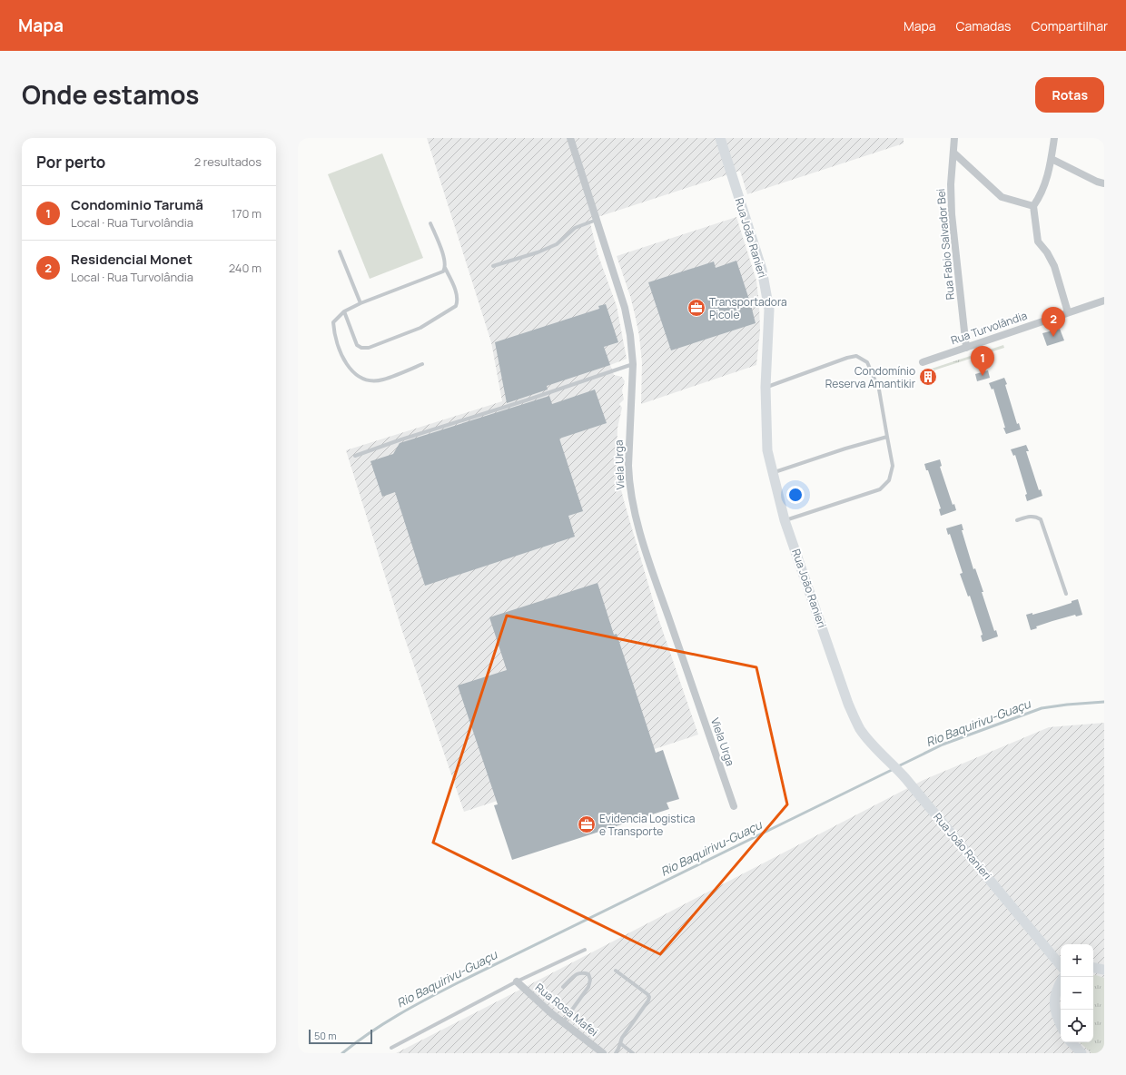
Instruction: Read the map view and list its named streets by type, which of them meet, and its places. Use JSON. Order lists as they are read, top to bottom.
{
  "streets": {
    "street": [
      "Rua João Ranieri",
      "Rua Fabio Salvador Bei",
      "Rua Turvolândia",
      "Viela Urga",
      "Rua Rosa Mafei"
    ]
  },
  "crossings": [
    ["Rua Fabio Salvador Bei", "Rua Turvolândia"]
  ],
  "water": ["Rio Baquirivu-Guaçu"],
  "places": {
    "office": ["Transportadora Picole", "Evidencia Logistica e Transporte"],
    "building": ["Condomínio Reserva Amantikir"]
  },
  "scale_bar": "50 m",
  "page": {
    "header": "Mapa",
    "nav": ["Mapa", "Camadas", "Compartilhar"],
    "title": "Onde estamos",
    "buttons": "Rotas",
    "heading": ["Por perto", "2 resultados"],
    "list": [
      {
        "mark": "1",
        "name": "Condominio Tarumã",
        "note": "Local · Rua Turvolândia",
        "value": "170 m"
      },
      {
        "mark": "2",
        "name": "Residencial Monet",
        "note": "Local · Rua Turvolândia",
        "value": "240 m"
      }
    ],
    "pins": ["2", "1"],
    "map_buttons": ["+", "−"],
    "scale": "50 m"
  }
}
